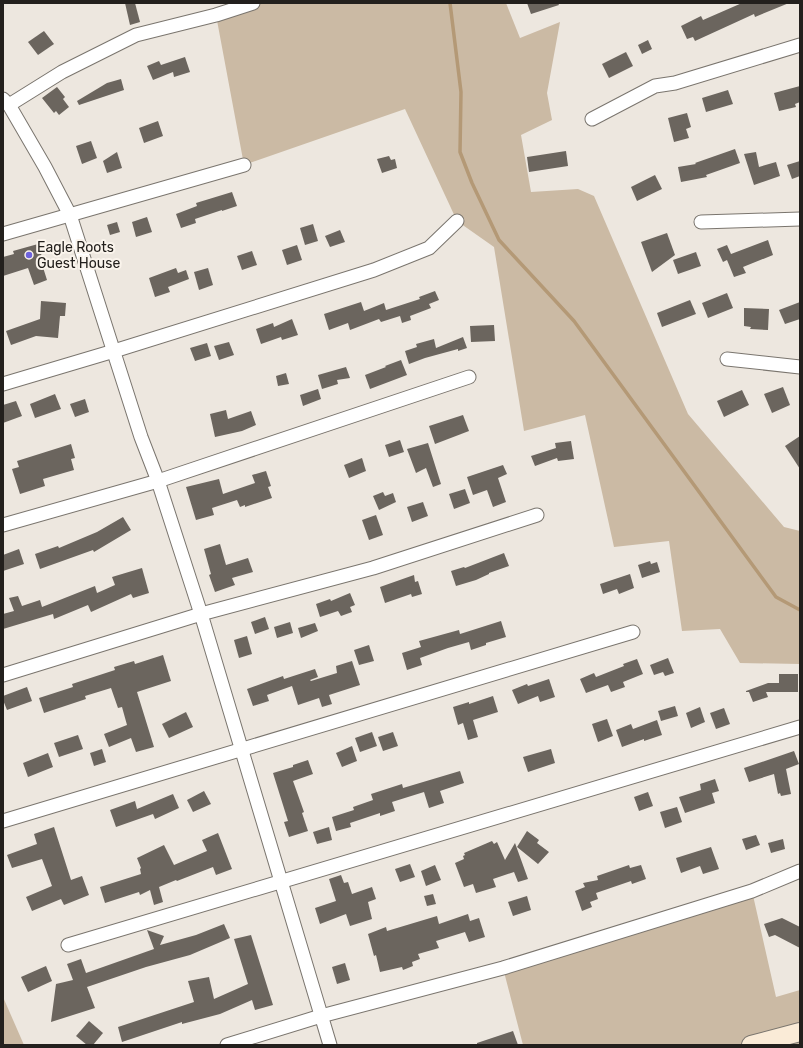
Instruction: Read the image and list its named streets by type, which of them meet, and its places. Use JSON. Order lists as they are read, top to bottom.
{
  "places": ["Eagle Roots Guest House"]
}
